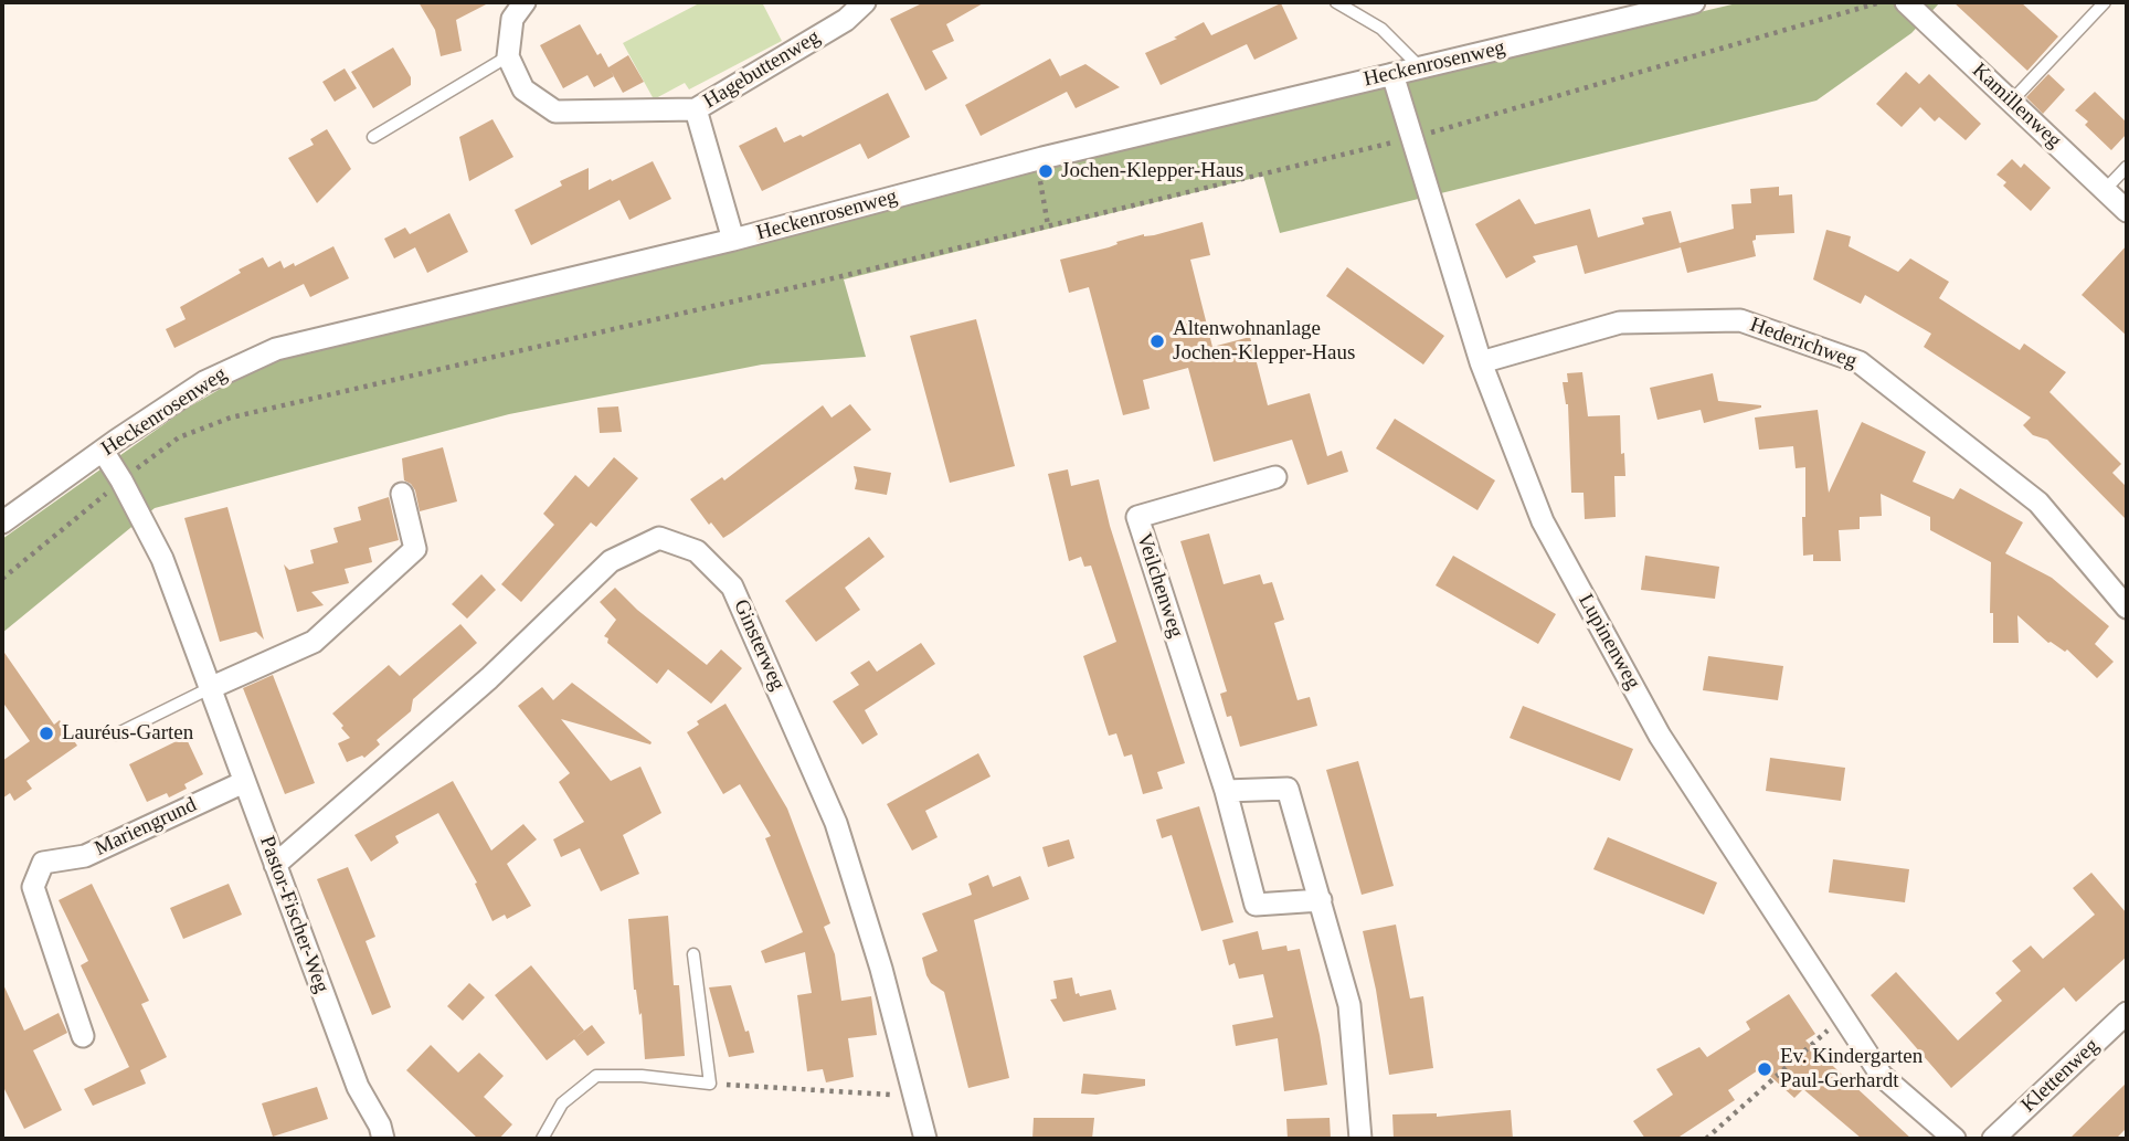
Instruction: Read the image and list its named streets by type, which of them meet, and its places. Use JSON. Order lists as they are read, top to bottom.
{
  "streets": {
    "street": [
      "Heckenrosenweg",
      "Hagebuttenweg",
      "Kamillenweg",
      "Hederichweg",
      "Veilchenweg",
      "Lupinenweg",
      "Ginsterweg",
      "Mariengrund",
      "Pastor-Fischer-Weg",
      "Klettenweg"
    ]
  },
  "crossings": [
    ["Heckenrosenweg", "Hagebuttenweg"],
    ["Heckenrosenweg", "Lupinenweg"],
    ["Heckenrosenweg", "Pastor-Fischer-Weg"],
    ["Hederichweg", "Lupinenweg"],
    ["Ginsterweg", "Pastor-Fischer-Weg"],
    ["Mariengrund", "Pastor-Fischer-Weg"]
  ],
  "places": [
    "Jochen-Klepper-Haus",
    "Altenwohnanlage Jochen-Klepper-Haus",
    "Lauréus-Garten",
    "Ev. Kindergarten Paul-Gerhardt"
  ]
}
